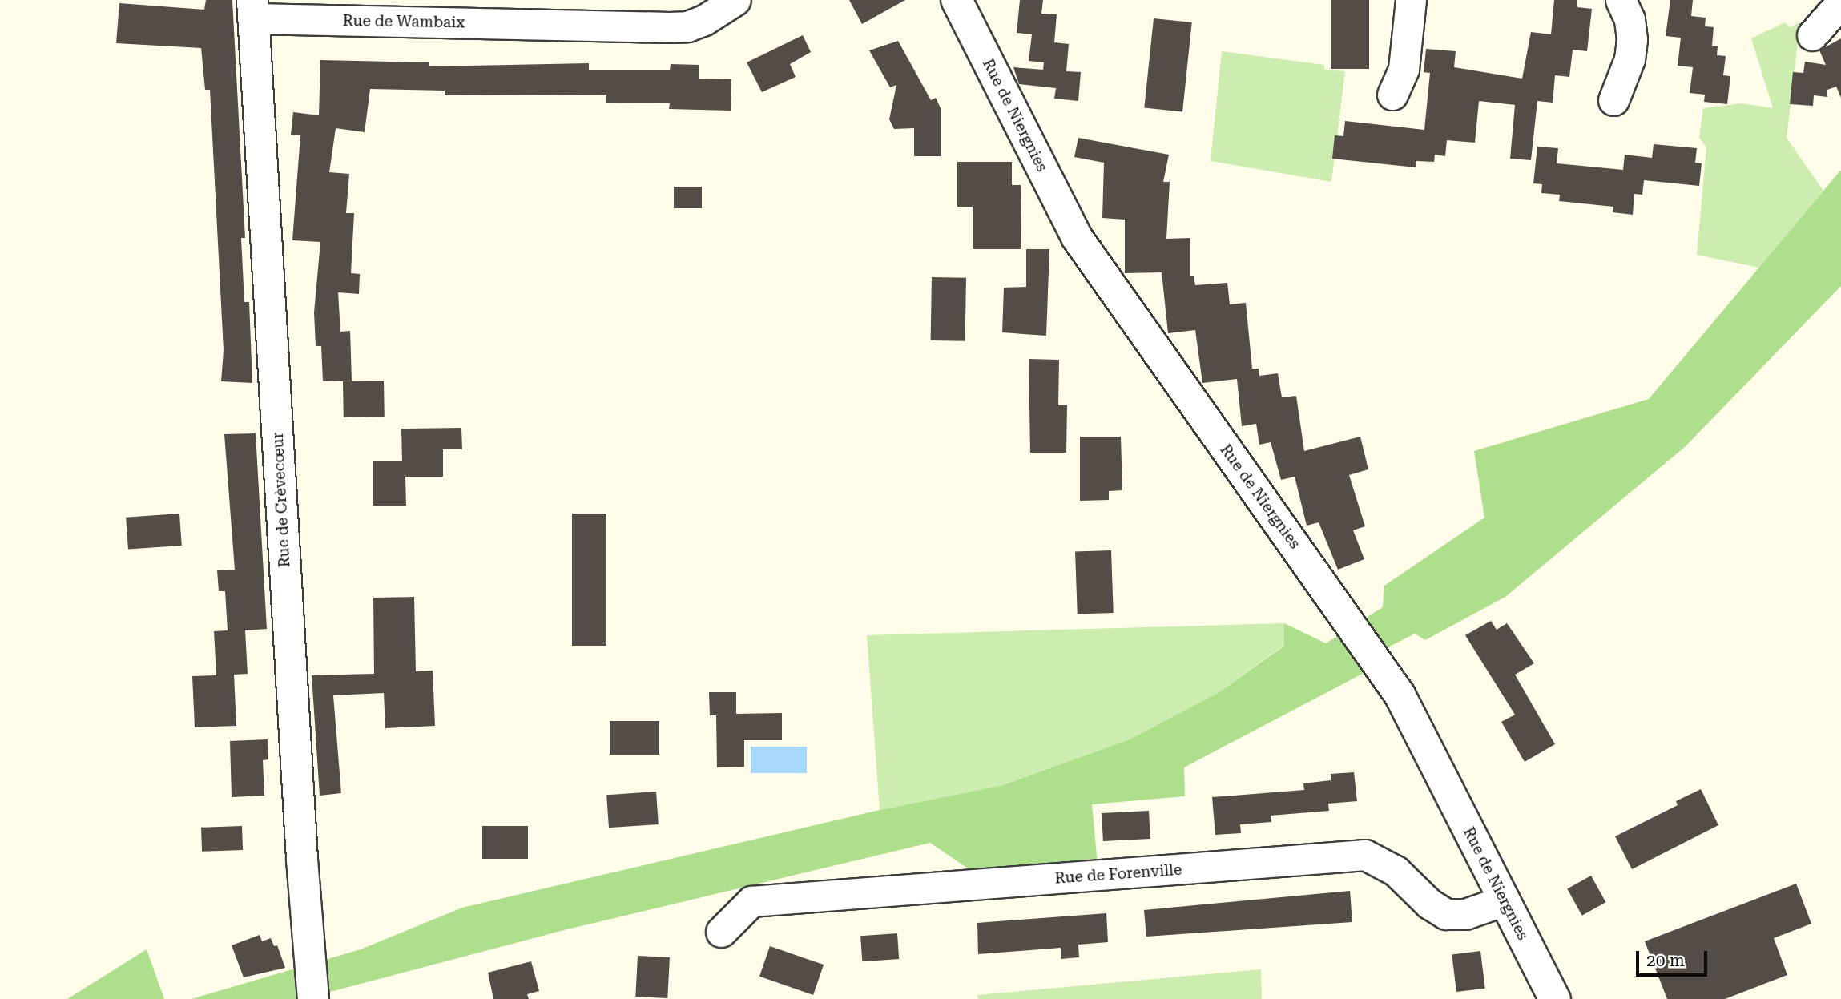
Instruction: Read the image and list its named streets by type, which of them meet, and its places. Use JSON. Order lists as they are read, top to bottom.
{
  "streets": {
    "street": [
      "Rue de Wambaix",
      "Rue de Niergnies",
      "Rue de Crèvecœur",
      "Rue de Forenville"
    ]
  },
  "crossings": [
    ["Rue de Wambaix", "Rue de Crèvecœur"],
    ["Rue de Niergnies", "Rue de Forenville"]
  ],
  "scale_bar": "20 m"
}
